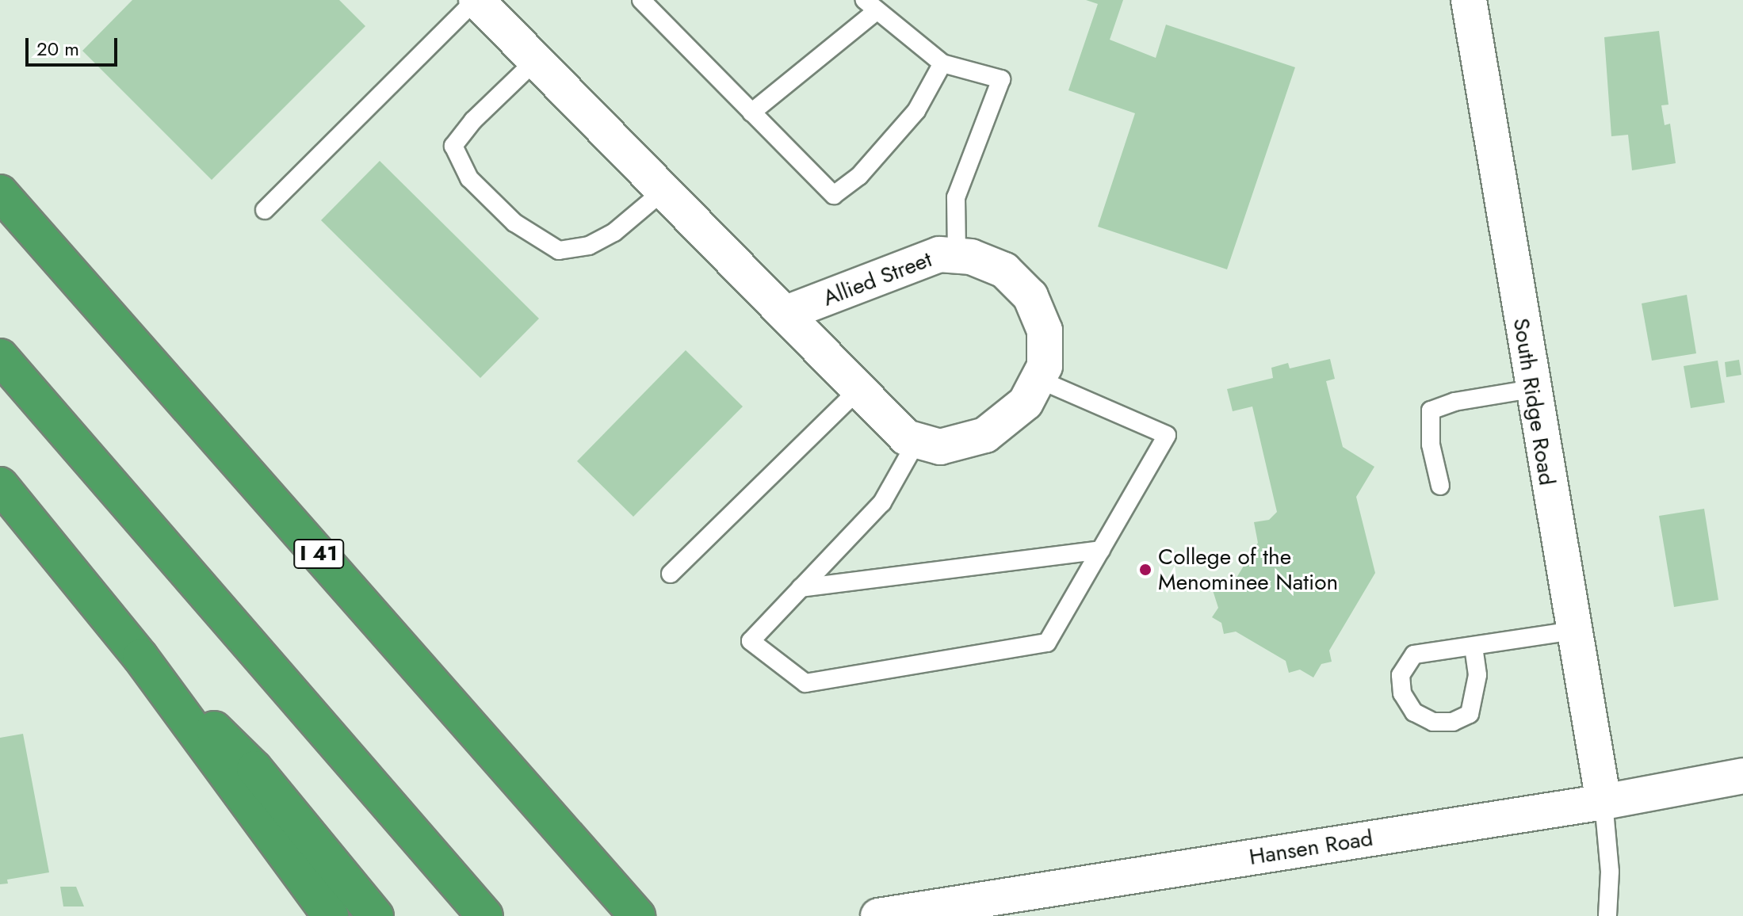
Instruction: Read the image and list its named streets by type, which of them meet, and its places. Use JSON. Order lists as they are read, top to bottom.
{
  "streets": {
    "highway": ["I 41"],
    "street": ["Allied Street", "South Ridge Road", "Hansen Road"]
  },
  "crossings": [
    ["South Ridge Road", "Hansen Road"]
  ],
  "places": ["College of the Menominee Nation"],
  "scale_bar": "20 m"
}
